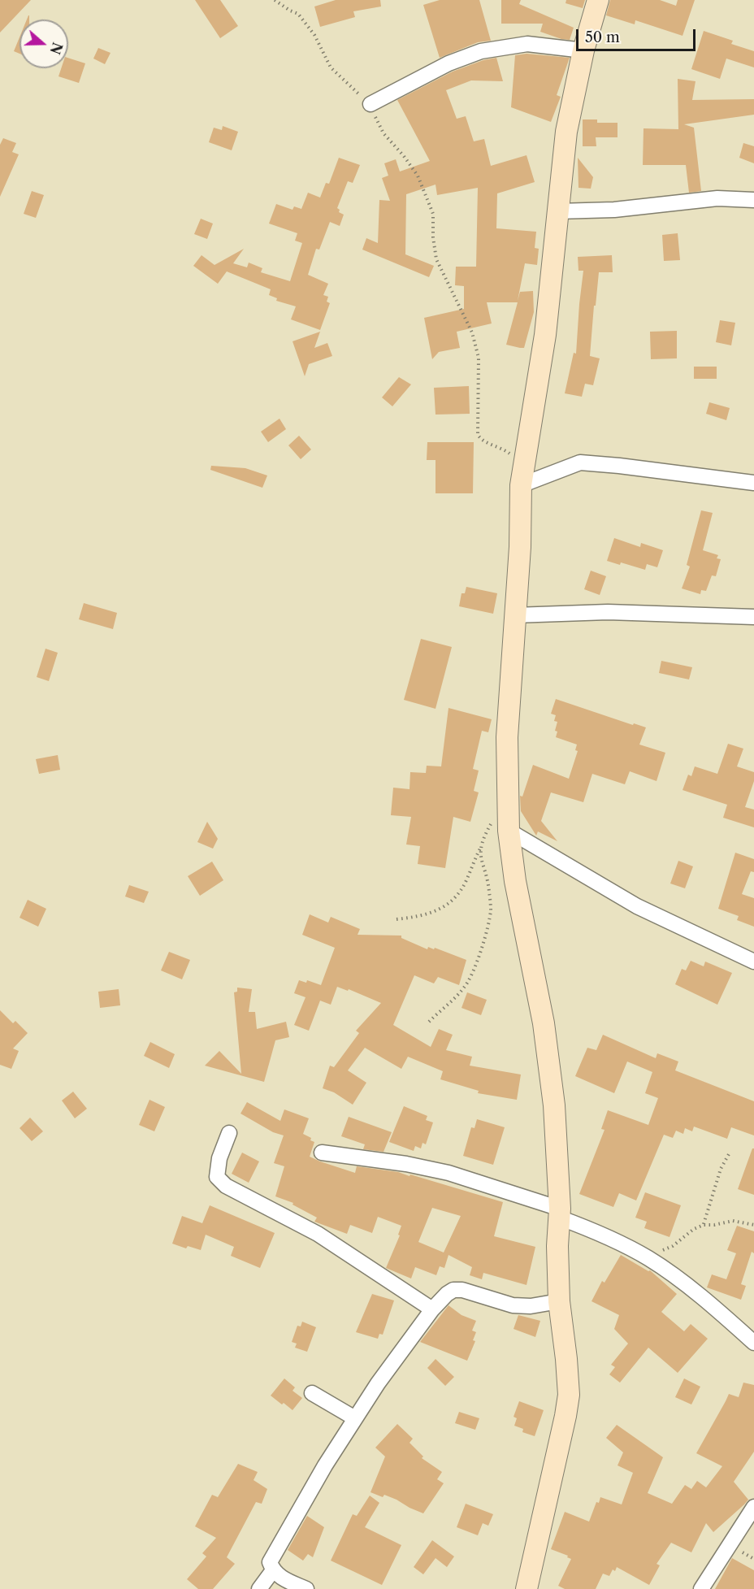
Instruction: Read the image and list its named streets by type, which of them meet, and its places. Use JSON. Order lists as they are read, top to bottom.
{
  "scale_bar": "50 m",
  "north": "right"
}
